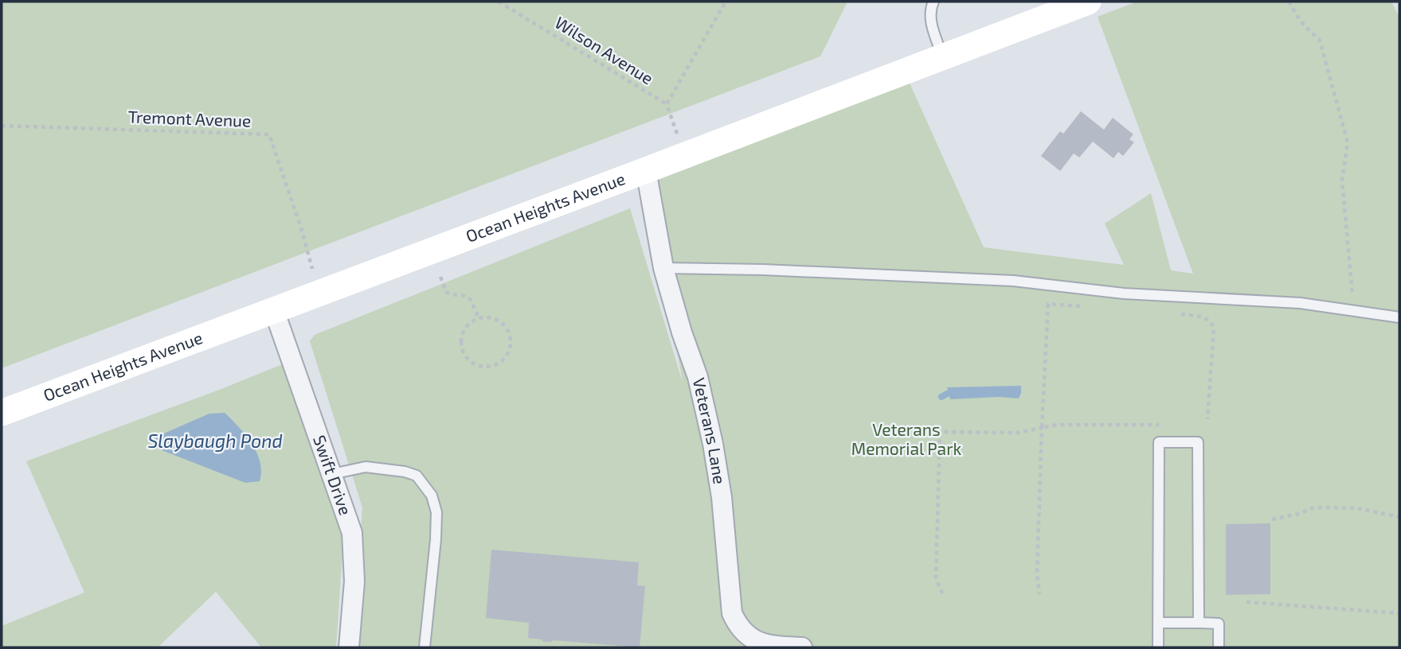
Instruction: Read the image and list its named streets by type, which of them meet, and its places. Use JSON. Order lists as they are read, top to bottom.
{
  "streets": {
    "main road": ["Ocean Heights Avenue"],
    "street": ["Veterans Lane", "Swift Drive"],
    "path": ["Wilson Avenue", "Tremont Avenue"]
  },
  "crossings": [
    ["Ocean Heights Avenue", "Veterans Lane"],
    ["Ocean Heights Avenue", "Swift Drive"]
  ],
  "water": ["Slaybaugh Pond"],
  "parks": ["Veterans Memorial Park"]
}
